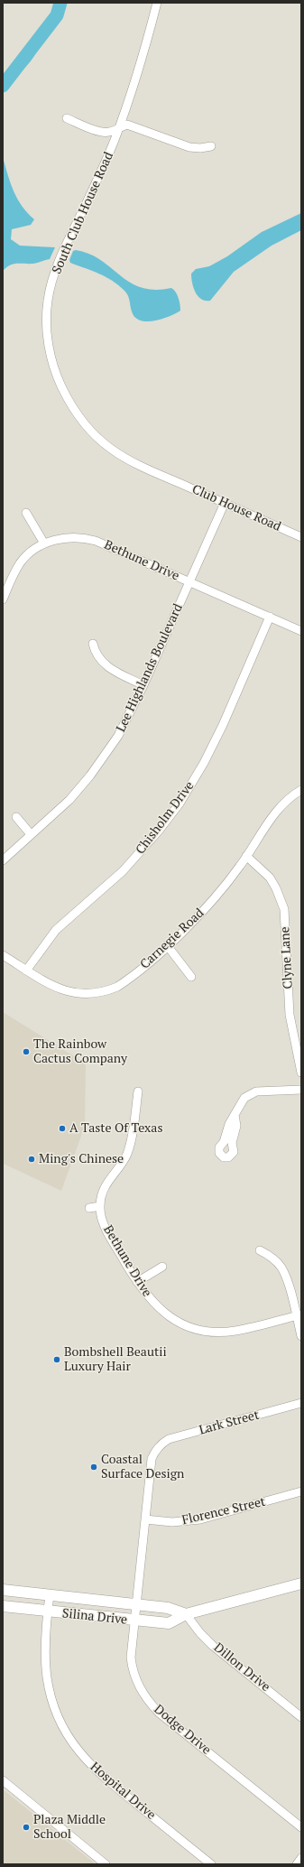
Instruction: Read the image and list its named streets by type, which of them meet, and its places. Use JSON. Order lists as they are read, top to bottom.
{
  "streets": {
    "street": [
      "South Club House Road",
      "Club House Road",
      "Bethune Drive",
      "Lee Highlands Boulevard",
      "Chisholm Drive",
      "Carnegie Road",
      "Clyne Lane",
      "Lark Street",
      "Florence Street",
      "Silina Drive",
      "Dillon Drive",
      "Dodge Drive",
      "Hospital Drive"
    ]
  },
  "crossings": [
    ["South Club House Road", "Club House Road"],
    ["Club House Road", "Lee Highlands Boulevard"],
    ["Bethune Drive", "Lee Highlands Boulevard"],
    ["Bethune Drive", "Chisholm Drive"],
    ["Chisholm Drive", "Carnegie Road"],
    ["Carnegie Road", "Clyne Lane"],
    ["Lark Street", "Dodge Drive"],
    ["Florence Street", "Dodge Drive"],
    ["Silina Drive", "Dillon Drive"],
    ["Silina Drive", "Dodge Drive"],
    ["Silina Drive", "Hospital Drive"]
  ],
  "places": [
    "The Rainbow Cactus Company",
    "A Taste Of Texas",
    "Ming's Chinese",
    "Bombshell Beautii Luxury Hair",
    "Coastal Surface Design",
    "Plaza Middle School"
  ]
}
